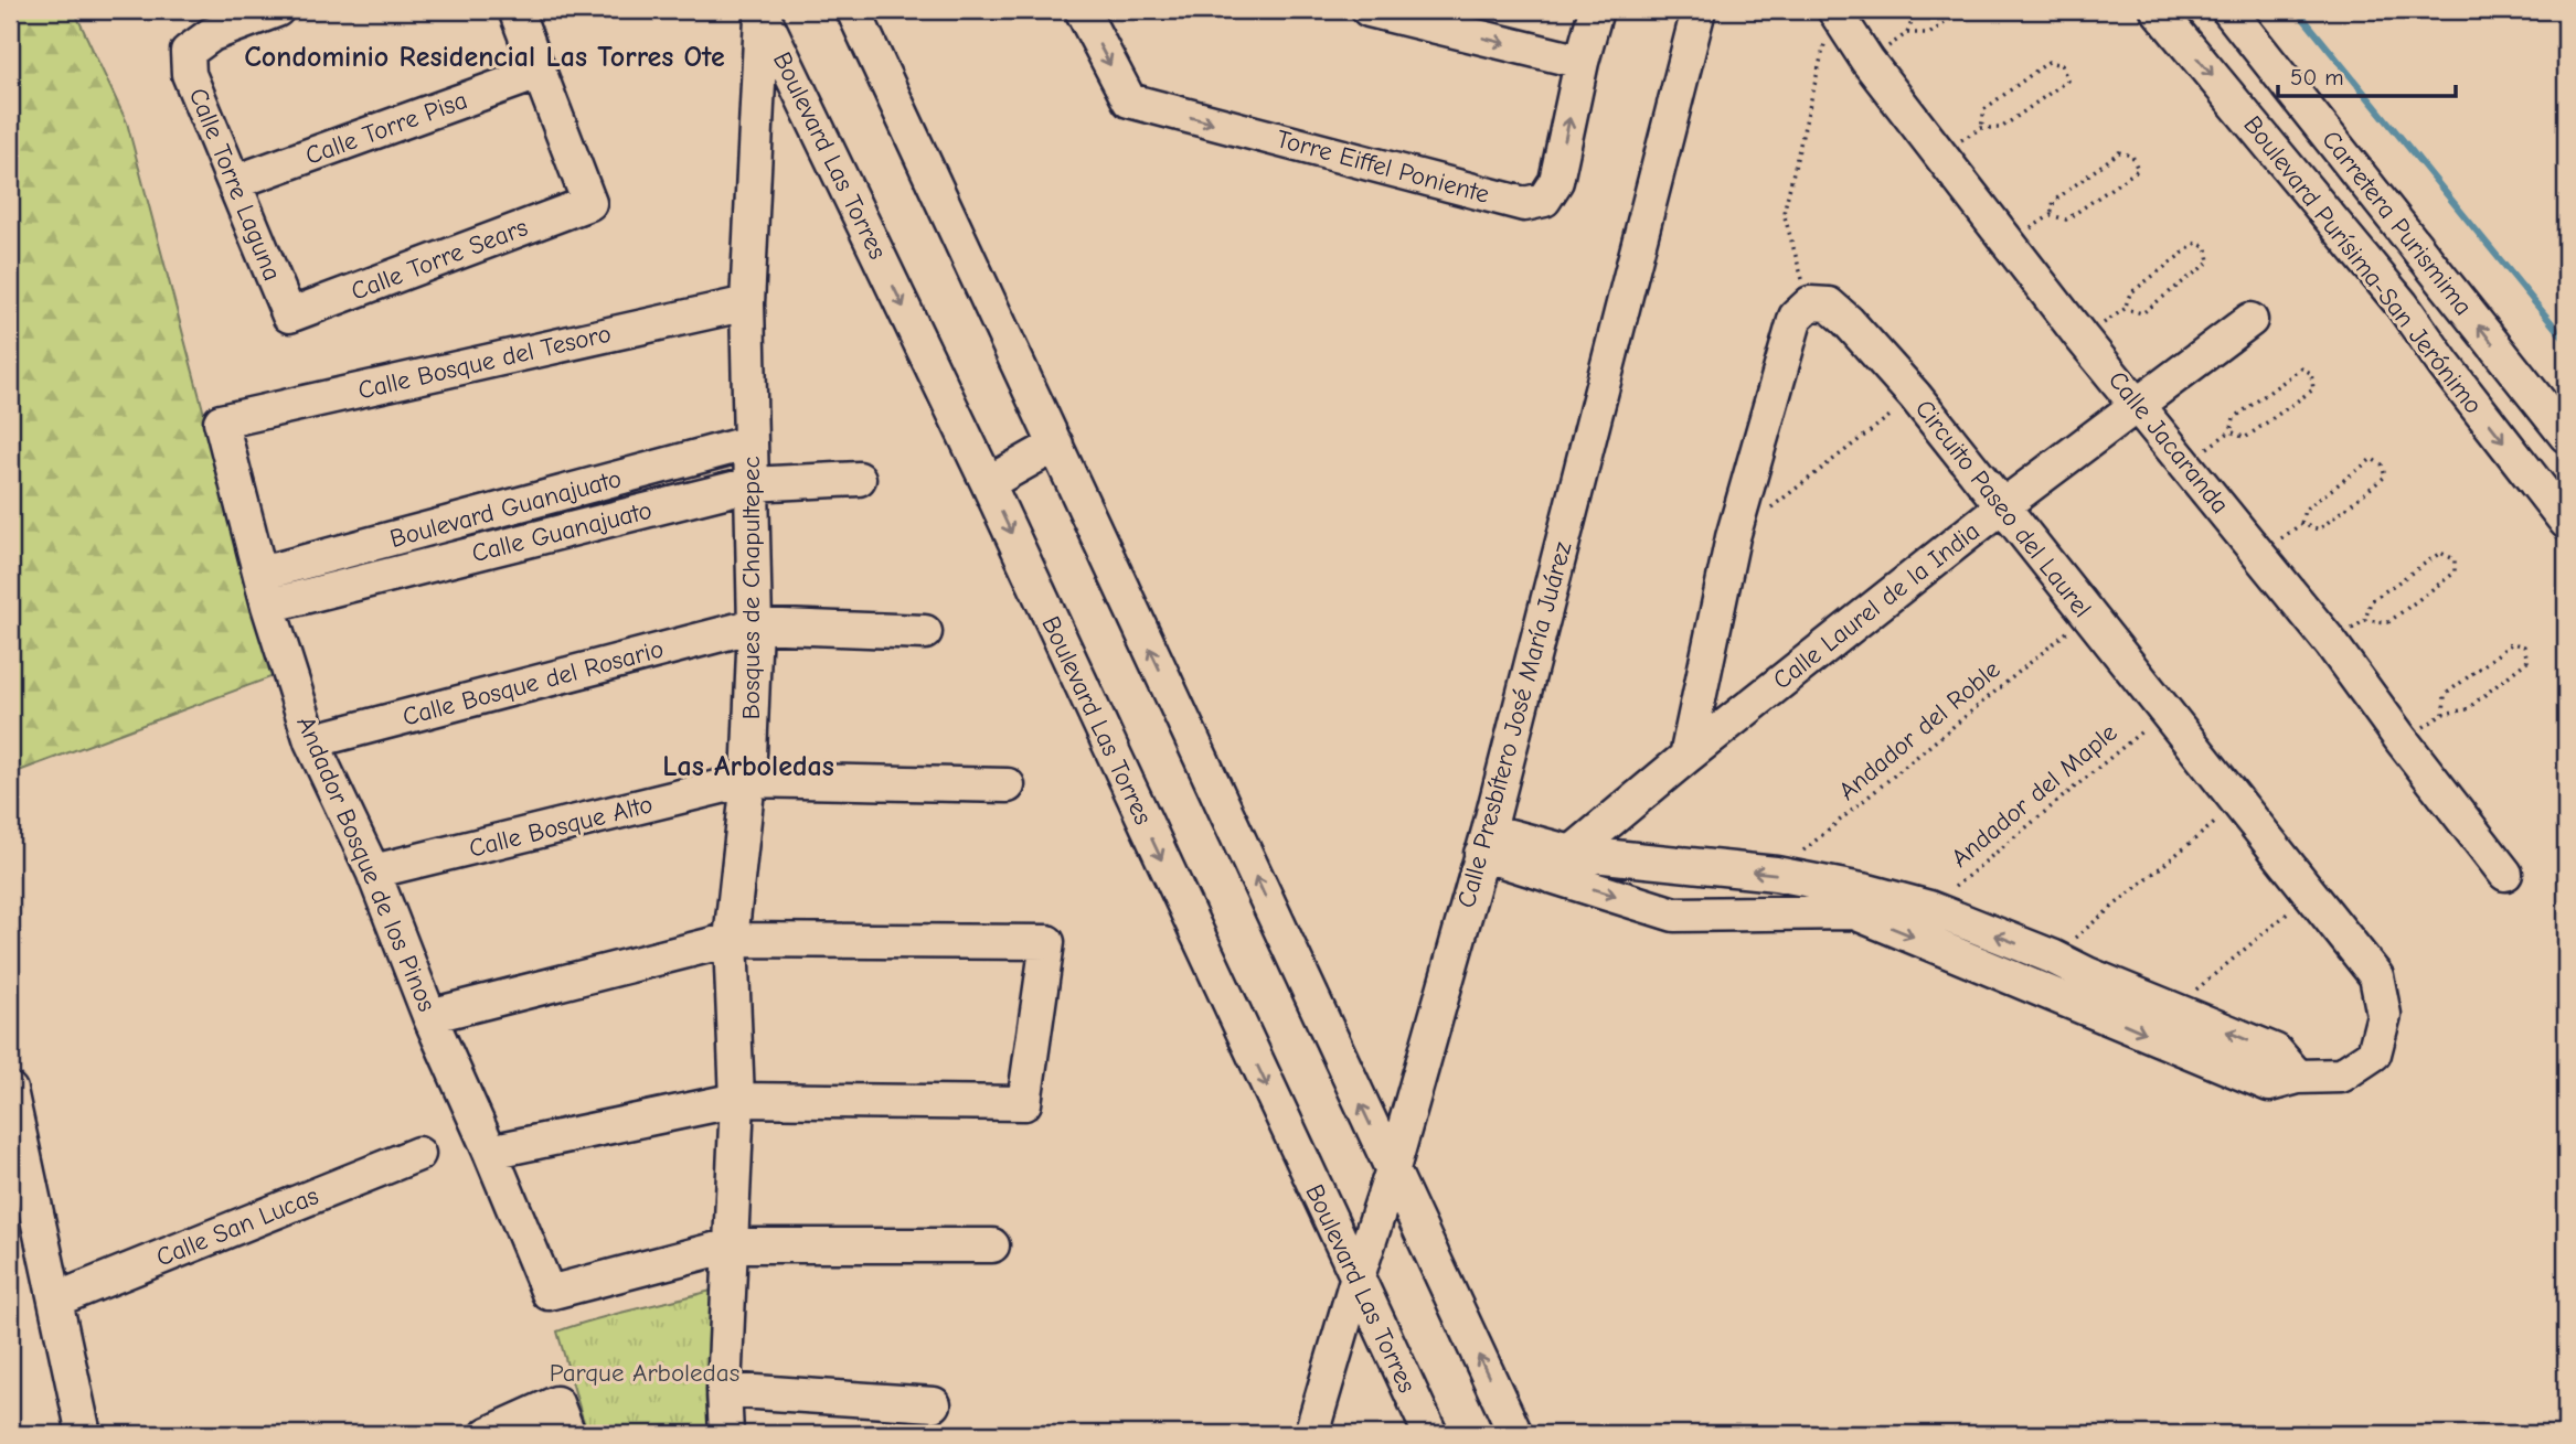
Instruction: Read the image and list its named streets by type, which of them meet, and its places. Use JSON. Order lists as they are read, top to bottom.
{
  "streets": {
    "street": [
      "Calle Torre Pisa",
      "Boulevard Las Torres",
      "Torre Eiffel Poniente",
      "Calle Torre Laguna",
      "Carretera Purismima",
      "Calle Torre Sears",
      "Boulevard Purísima-San Jerónimo",
      "Calle Bosque del Tesoro",
      "Calle Jacaranda",
      "Boulevard Guanajuato",
      "Circuito Paseo del Laurel",
      "Calle Guanajuato",
      "Bosques de Chapultepec",
      "Calle Laurel de la India",
      "Calle Bosque del Rosario",
      "Calle Presbítero José María Juárez",
      "Calle Bosque Alto",
      "Andador Bosque de los Pinos",
      "Calle San Lucas"
    ],
    "path": ["Andador del Roble", "Andador del Maple"]
  },
  "crossings": [
    ["Calle Torre Pisa", "Calle Torre Laguna"],
    ["Calle Torre Pisa", "Calle Torre Sears"],
    ["Boulevard Las Torres", "Bosques de Chapultepec"],
    ["Boulevard Las Torres", "Calle Presbítero José María Juárez"],
    ["Calle Torre Laguna", "Calle Torre Sears"],
    ["Calle Bosque del Tesoro", "Bosques de Chapultepec"],
    ["Calle Bosque del Tesoro", "Andador Bosque de los Pinos"],
    ["Calle Jacaranda", "Calle Laurel de la India"],
    ["Boulevard Guanajuato", "Bosques de Chapultepec"],
    ["Boulevard Guanajuato", "Andador Bosque de los Pinos"],
    ["Circuito Paseo del Laurel", "Calle Laurel de la India"],
    ["Circuito Paseo del Laurel", "Calle Presbítero José María Juárez"],
    ["Circuito Paseo del Laurel", "Andador del Roble"],
    ["Circuito Paseo del Laurel", "Andador del Maple"],
    ["Calle Guanajuato", "Bosques de Chapultepec"],
    ["Calle Guanajuato", "Andador Bosque de los Pinos"],
    ["Bosques de Chapultepec", "Calle Bosque del Rosario"],
    ["Bosques de Chapultepec", "Calle Bosque Alto"],
    ["Bosques de Chapultepec", "Andador Bosque de los Pinos"],
    ["Calle Bosque del Rosario", "Andador Bosque de los Pinos"],
    ["Calle Bosque Alto", "Andador Bosque de los Pinos"]
  ],
  "one_way": ["Carretera Purismima", "Boulevard Purísima-San Jerónimo"],
  "districts": ["Condominio Residencial Las Torres Ote", "Las Arboledas"],
  "parks": ["Parque Arboledas"],
  "scale_bar": "50 m"
}
